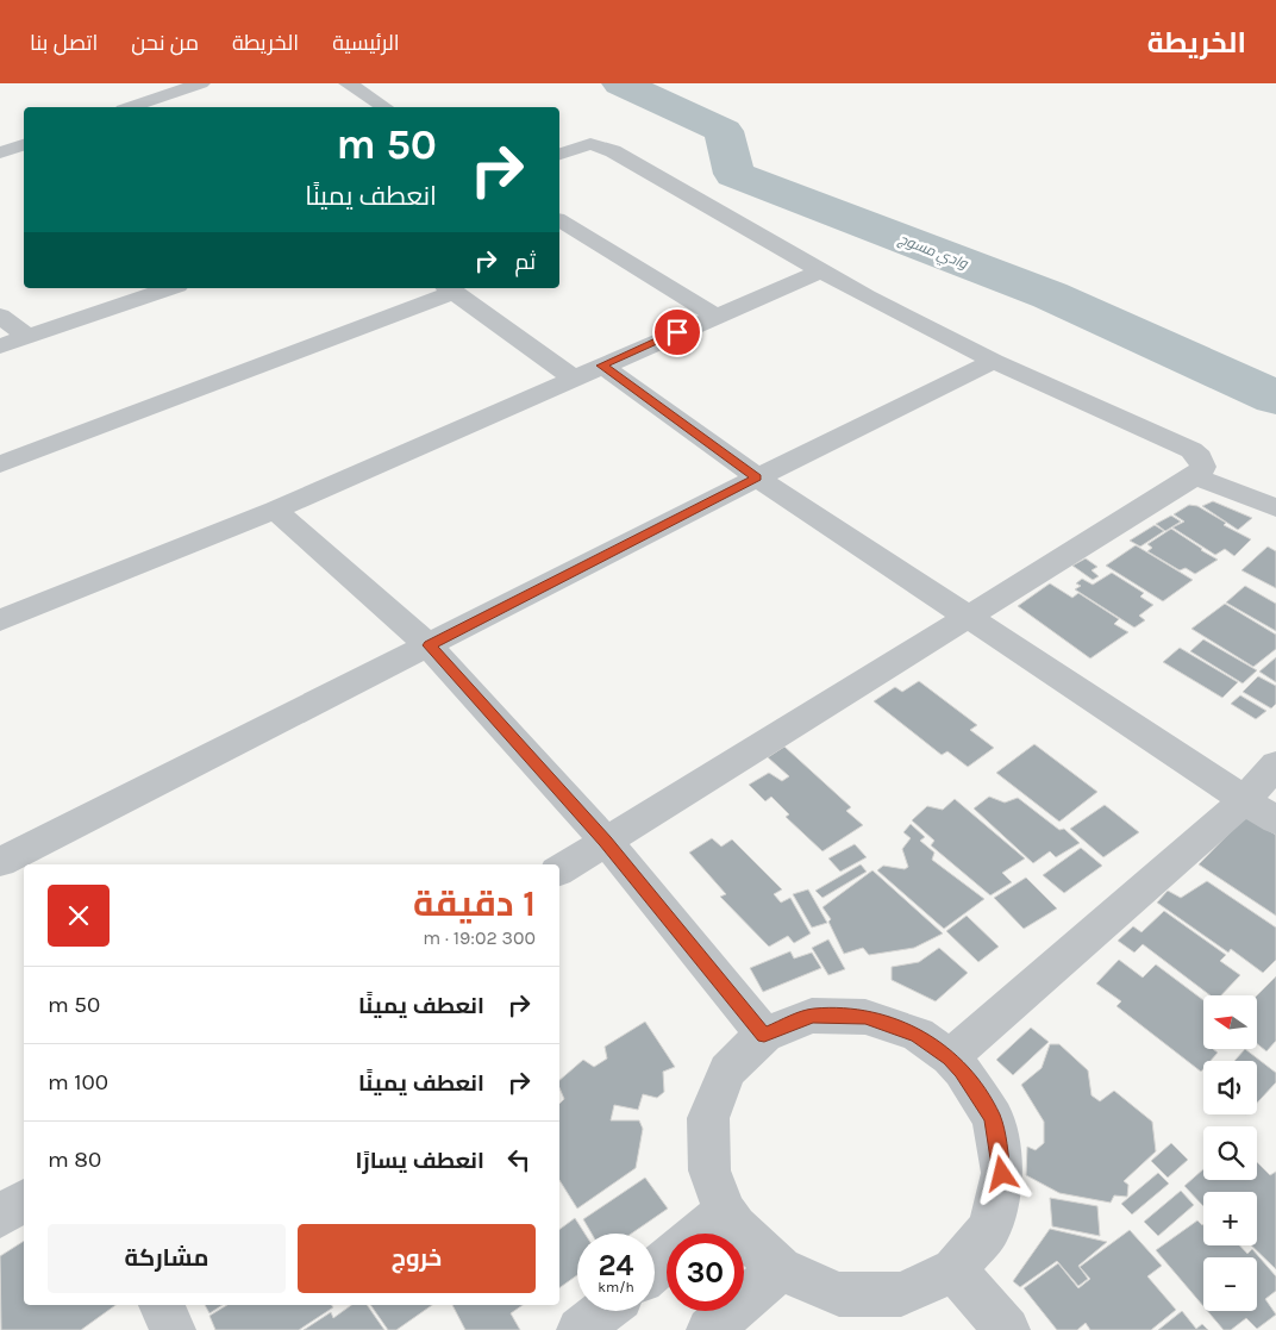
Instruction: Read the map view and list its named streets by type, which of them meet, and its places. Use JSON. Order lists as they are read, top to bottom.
{
  "water": ["وادي مسوج"],
  "north": "left",
  "page": {
    "header": "الخريطة",
    "nav": [
      "الرئيسية",
      "الخريطة",
      "من نحن",
      "اتصل بنا"
    ],
    "turn": ["50 m", "انعطف يمينًا"],
    "then": "ثم",
    "heading": ["1 دقيقة", "300 m · 19:02"],
    "list": [
      {
        "name": "انعطف يمينًا",
        "value": "50 m"
      },
      {
        "name": "انعطف يمينًا",
        "value": "100 m"
      },
      {
        "name": "انعطف يسارًا",
        "value": "80 m"
      }
    ],
    "map_buttons": ["+", "−"],
    "buttons": ["خروج", "مشاركة"],
    "speed": "24 km/h",
    "limit": "30"
  }
}
